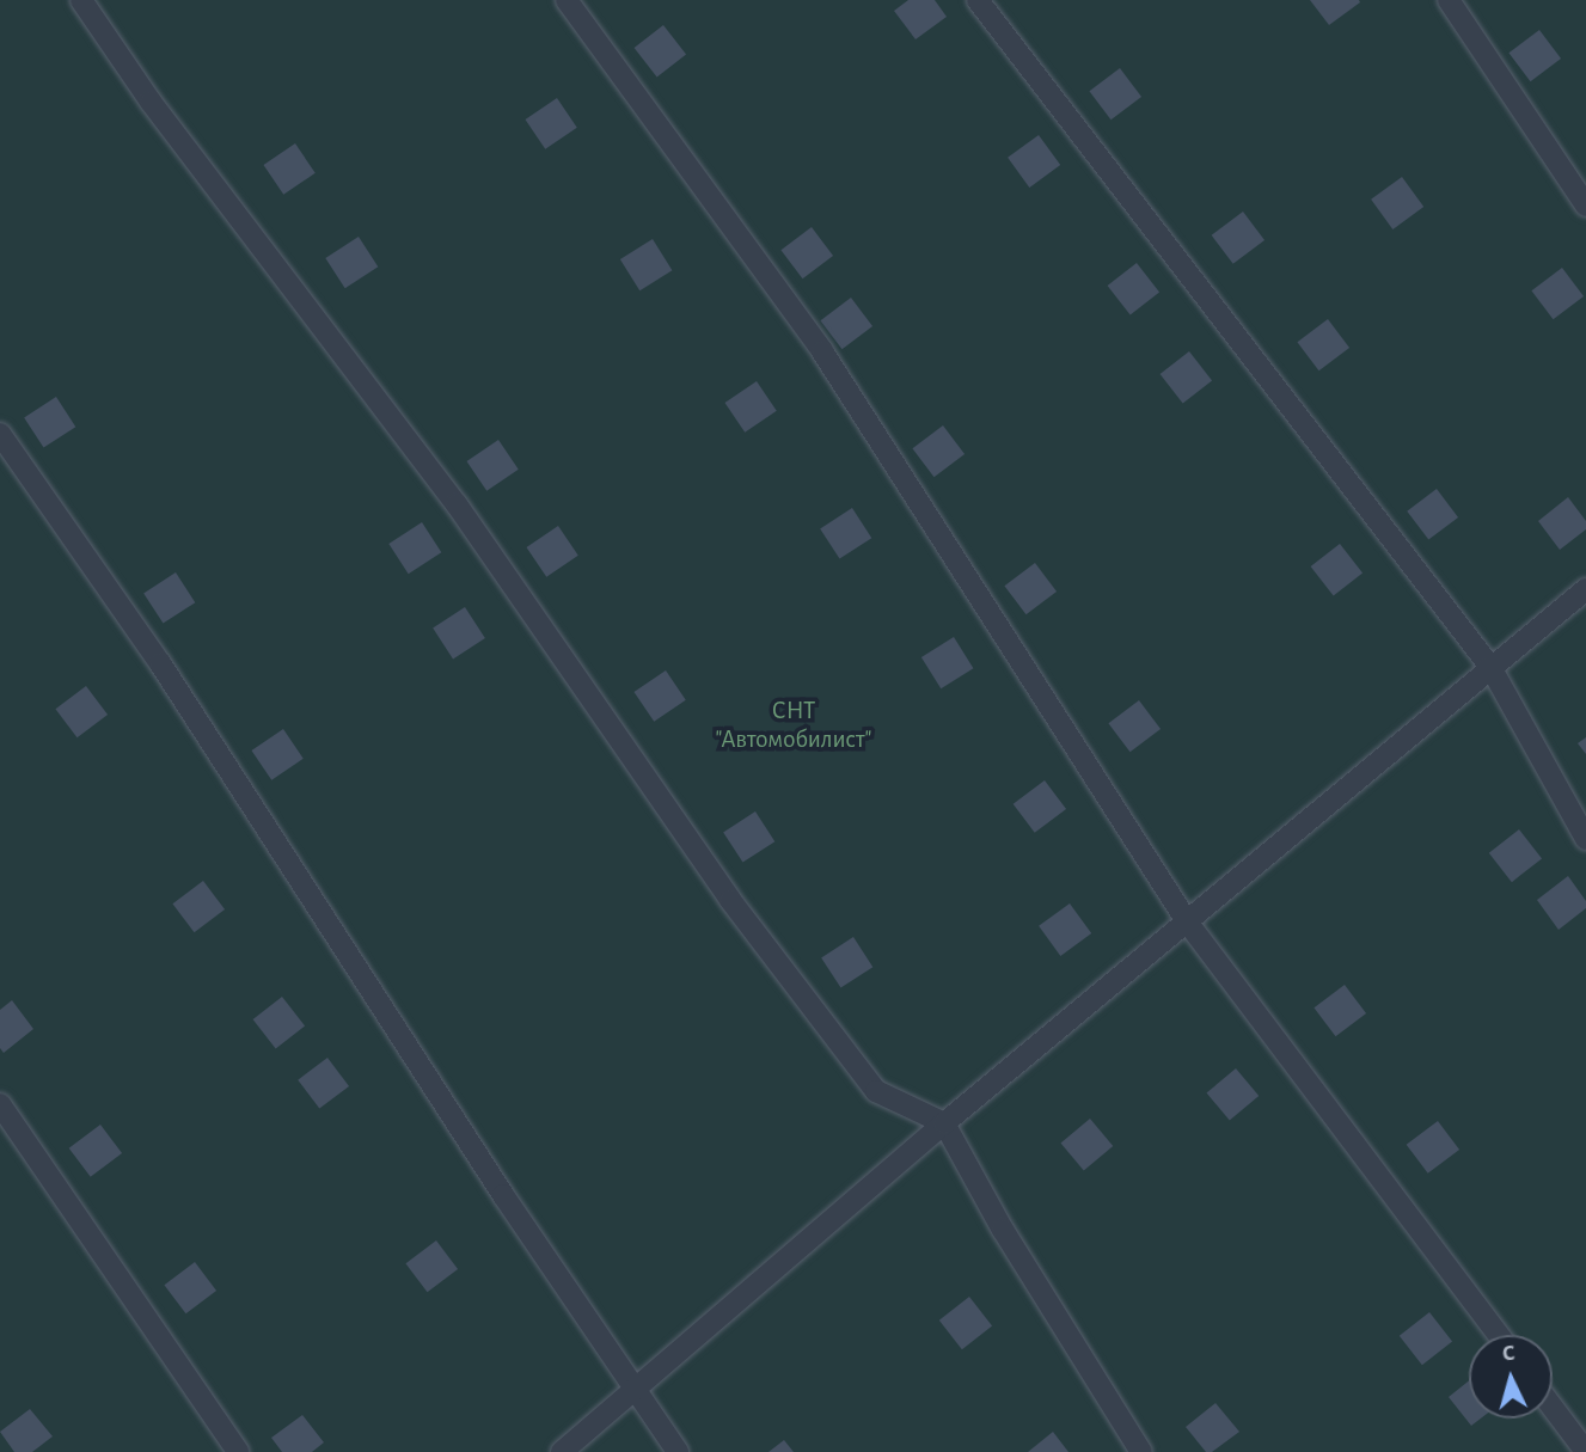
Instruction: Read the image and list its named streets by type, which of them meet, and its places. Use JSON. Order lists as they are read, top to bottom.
{
  "parks": ["СНТ \"Автомобилист\""],
  "north": "top"
}
